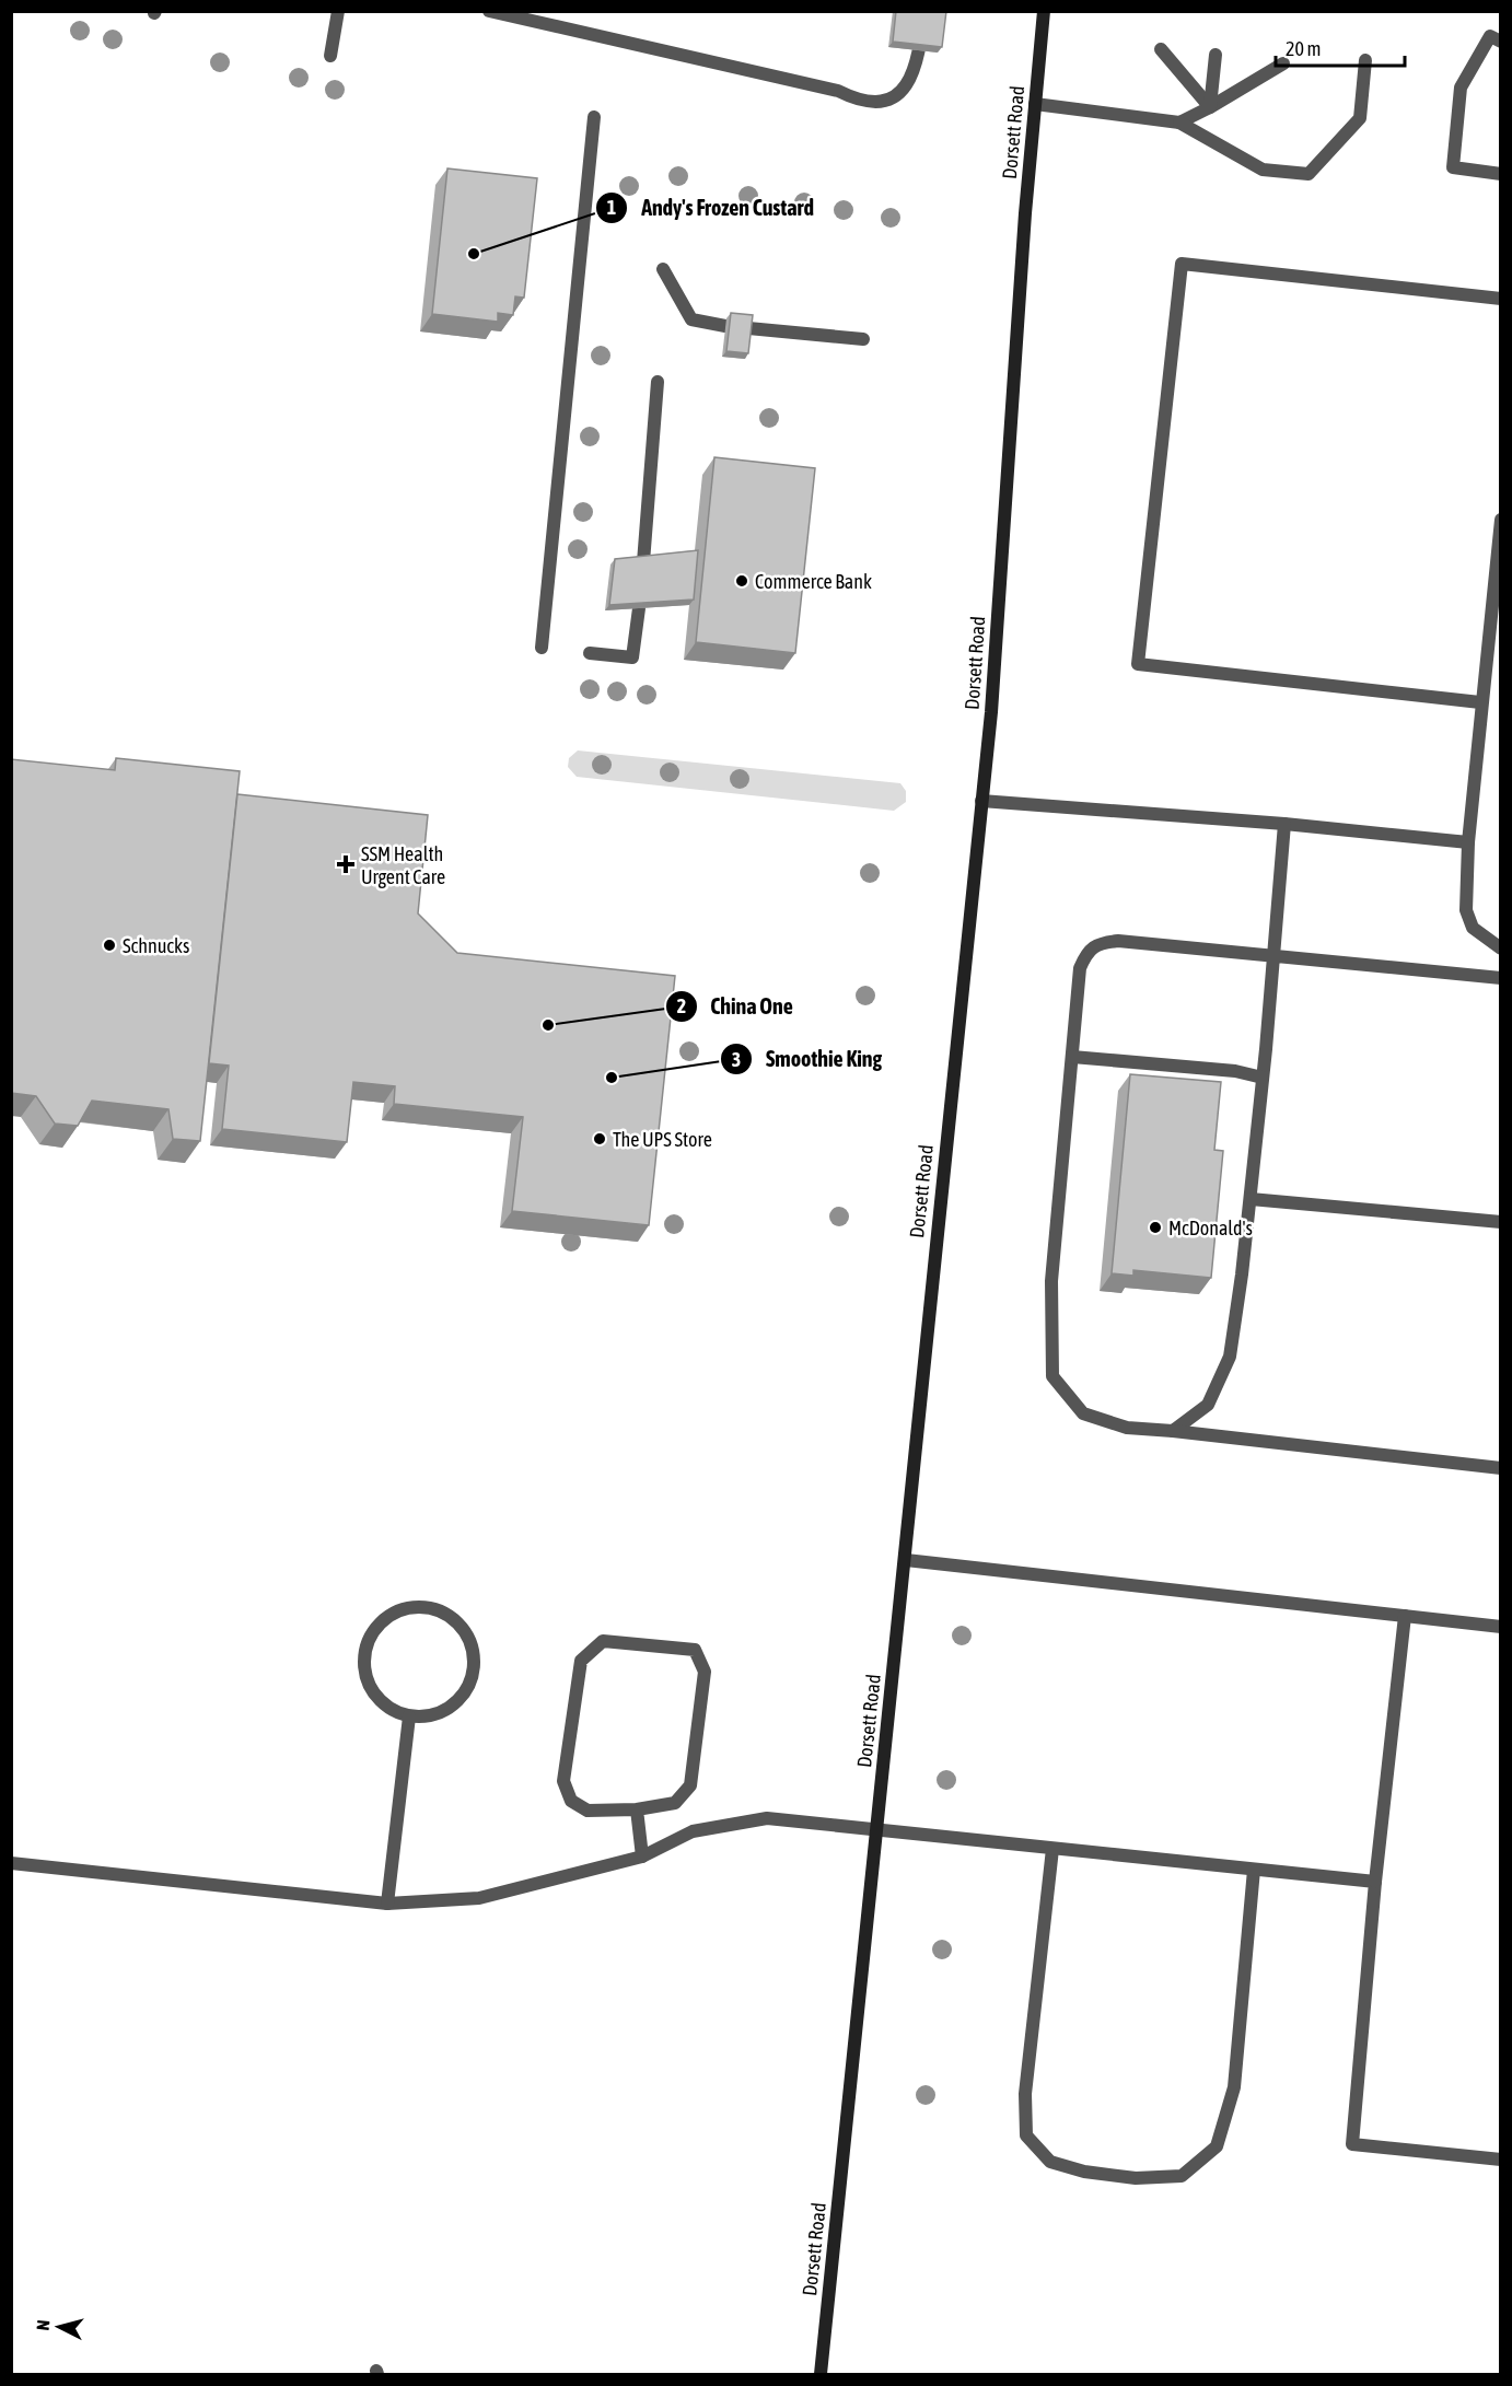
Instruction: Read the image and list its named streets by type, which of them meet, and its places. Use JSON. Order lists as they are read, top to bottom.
{
  "streets": {
    "main road": ["Dorsett Road"]
  },
  "places": {
    "other": [
      "Andy's Frozen Custard",
      "Commerce Bank",
      "Schnucks",
      "China One",
      "Smoothie King",
      "The UPS Store",
      "McDonald's"
    ],
    "health": ["SSM Health Urgent Care"]
  },
  "scale_bar": "20 m",
  "north": "left"
}
